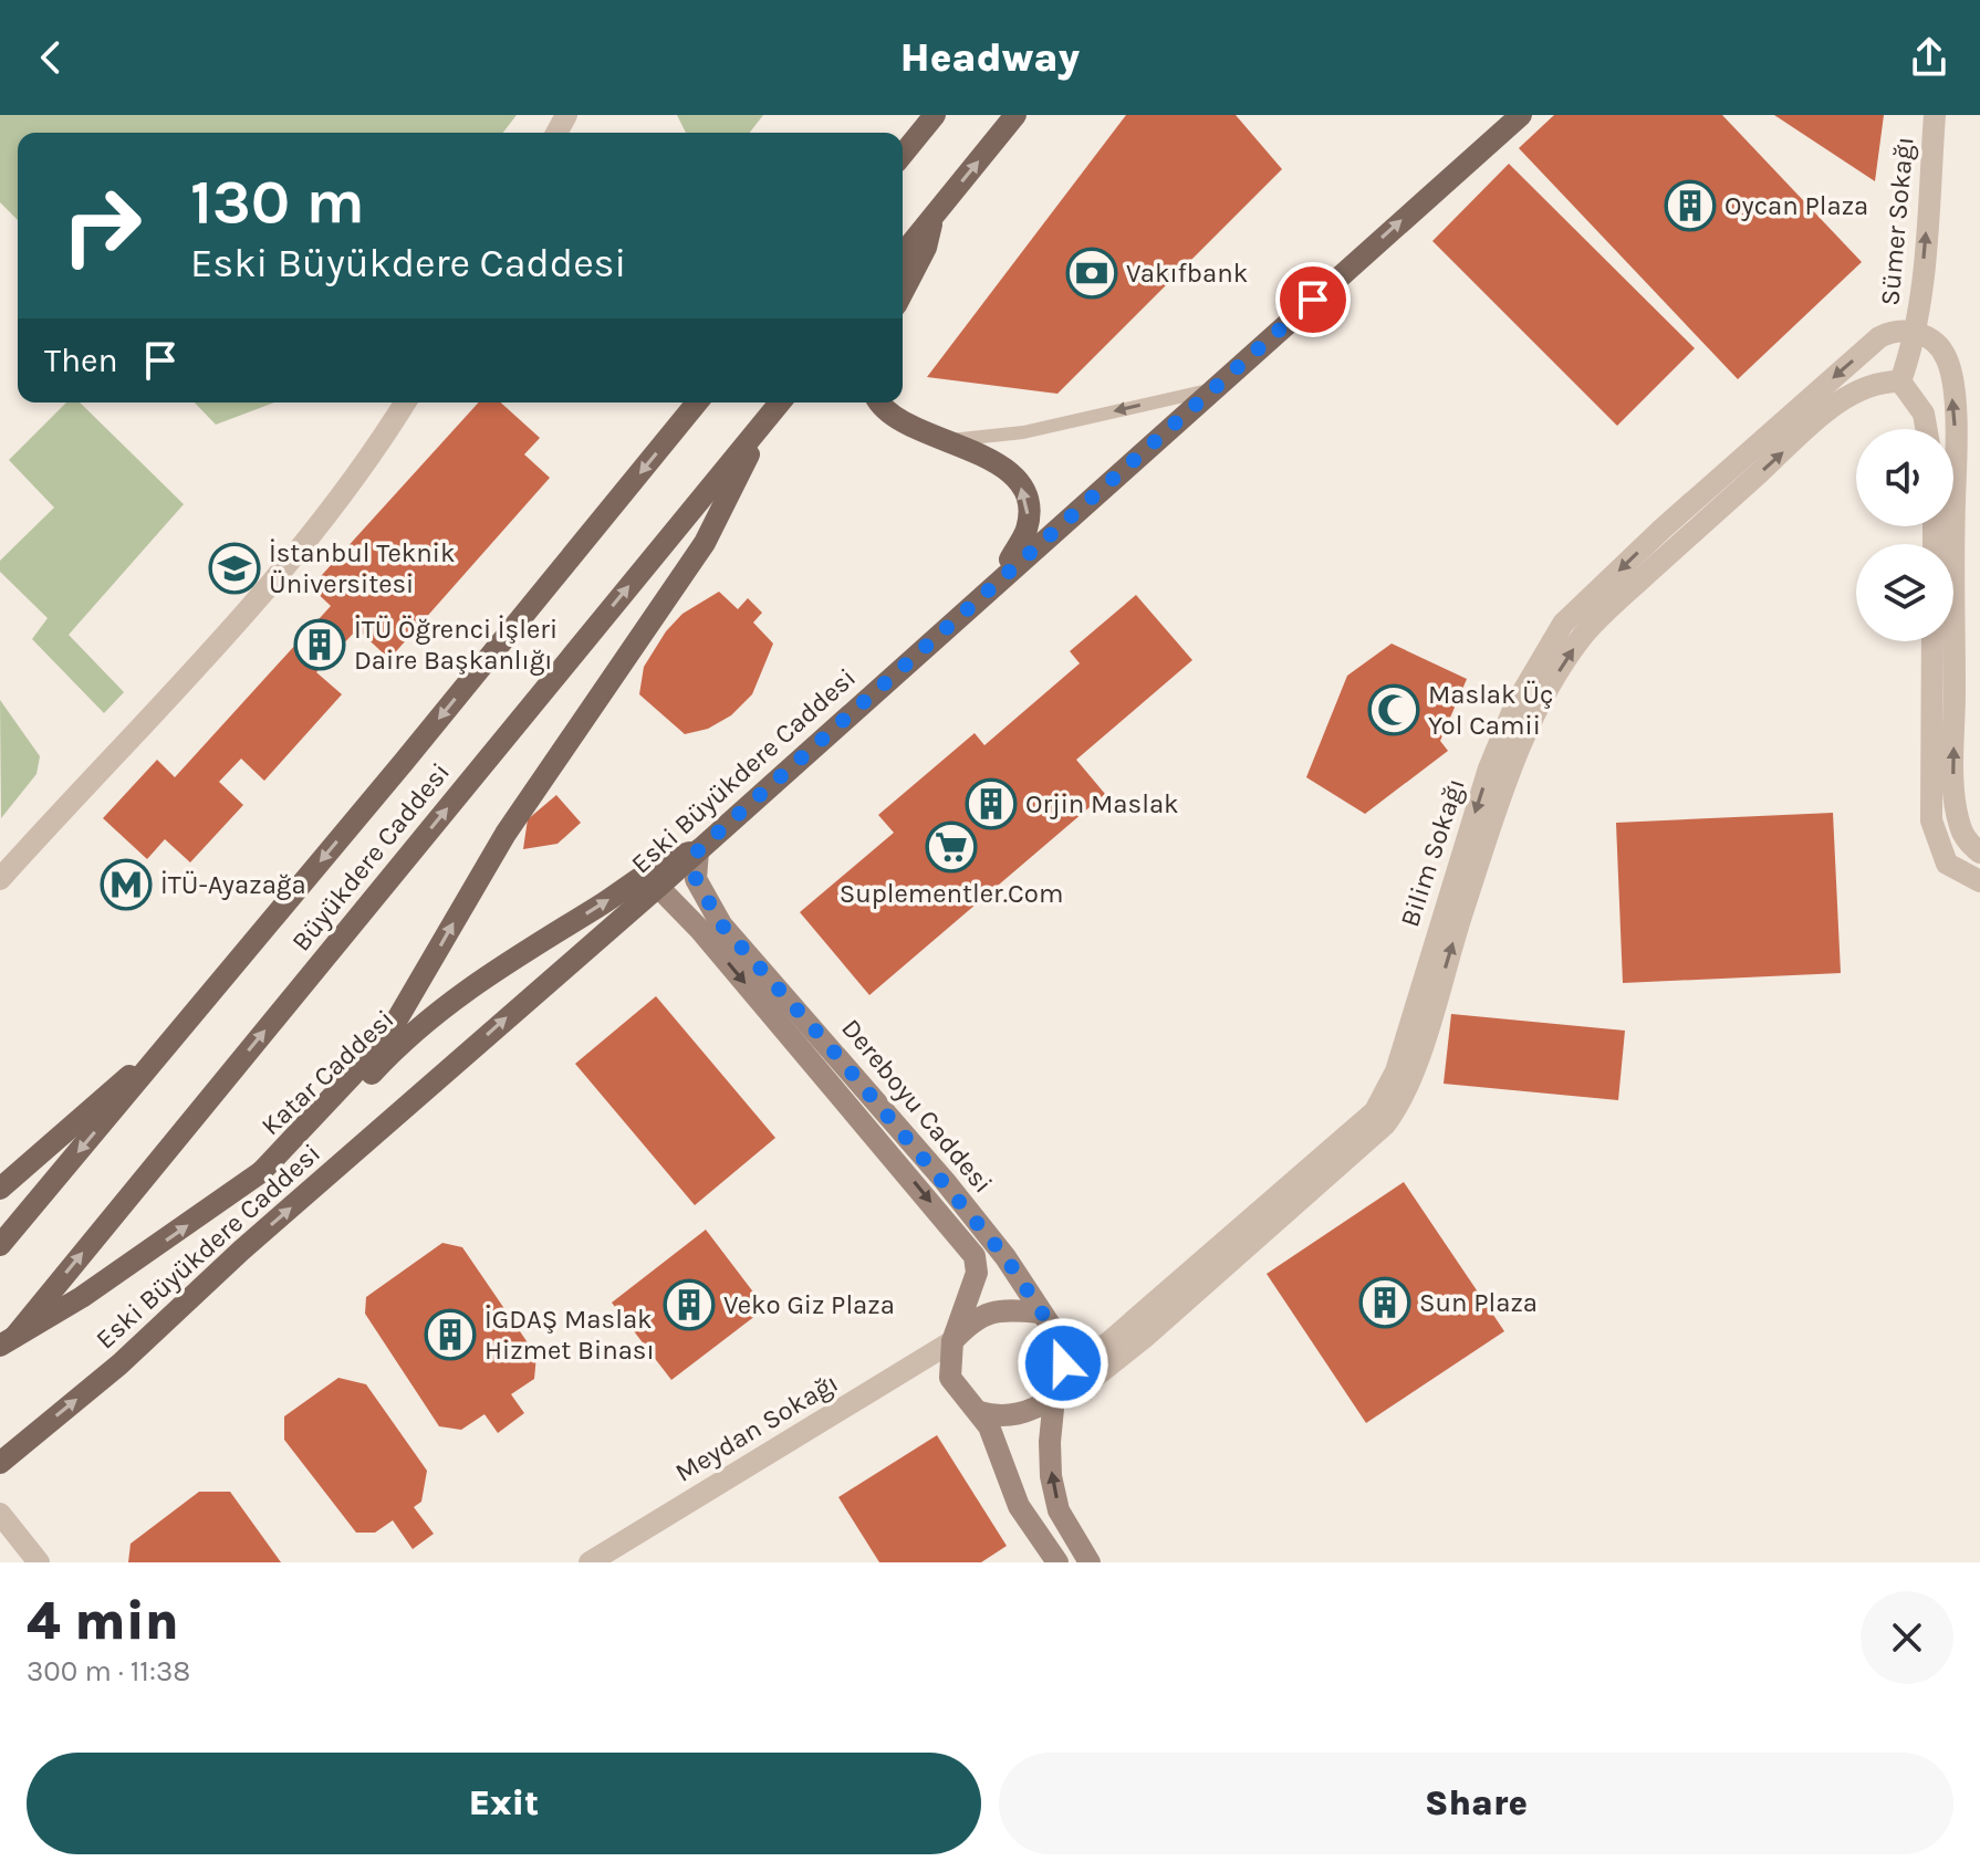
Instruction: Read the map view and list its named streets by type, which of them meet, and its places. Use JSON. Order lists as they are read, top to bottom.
{
  "streets": {
    "main road": ["Eski Büyükdere Caddesi", "Büyükdere Caddesi", "Katar Caddesi"],
    "street": [
      "Sümer Sokağı",
      "Bilim Sokağı",
      "Dereboyu Caddesi",
      "Meydan Sokağı"
    ]
  },
  "crossings": [
    ["Sümer Sokağı", "Bilim Sokağı"],
    ["Eski Büyükdere Caddesi", "Katar Caddesi"],
    ["Eski Büyükdere Caddesi", "Dereboyu Caddesi"],
    ["Bilim Sokağı", "Dereboyu Caddesi"],
    ["Bilim Sokağı", "Meydan Sokağı"],
    ["Katar Caddesi", "Dereboyu Caddesi"],
    ["Dereboyu Caddesi", "Meydan Sokağı"]
  ],
  "places": {
    "building": [
      "Oycan Plaza",
      "İTÜ Öğrenci İşleri Daire Başkanlığı",
      "Orjin Maslak",
      "Sun Plaza",
      "Veko Giz Plaza",
      "İGDAŞ Maslak Hizmet Binası"
    ],
    "bank": ["Vakıfbank"],
    "school or university": ["İstanbul Teknik Üniversitesi"],
    "mosque": ["Maslak Üç Yol Camii"],
    "supermarket": ["Suplementler.Com"],
    "metro station": ["İTÜ-Ayazağa"]
  },
  "page": {
    "header": "Headway",
    "turn": ["130 m", "Eski Büyükdere Caddesi"],
    "then": "Then",
    "heading": ["4 min", "300 m · 11:38"],
    "buttons": ["Exit", "Share"]
  }
}
